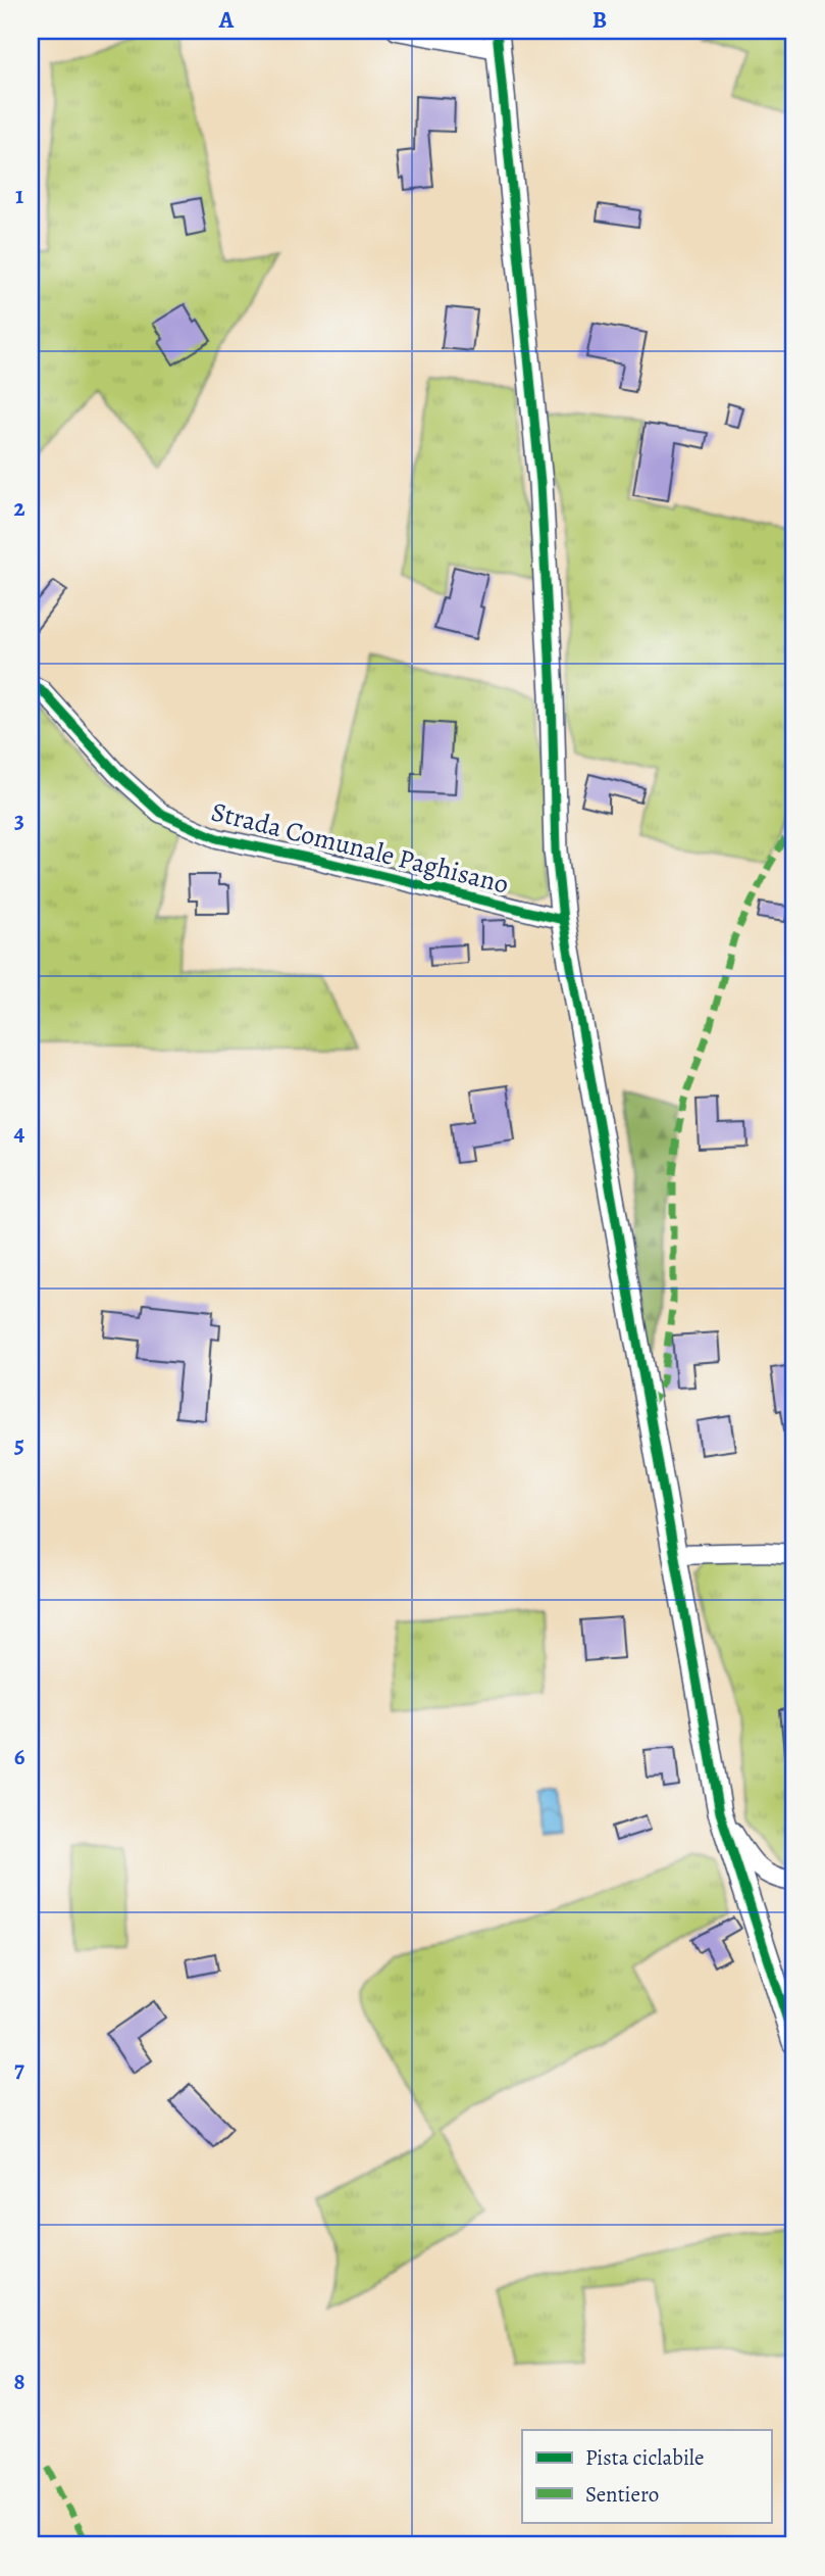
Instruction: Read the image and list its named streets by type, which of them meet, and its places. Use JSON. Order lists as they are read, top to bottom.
{
  "streets": {
    "street": ["Strada Comunale Paghisano"]
  },
  "legend": ["Pista ciclabile", "Sentiero"],
  "grid": {
    "columns": ["A", "B"],
    "rows": [
      "1",
      "2",
      "3",
      "4",
      "5",
      "6",
      "7",
      "8"
    ]
  }
}
